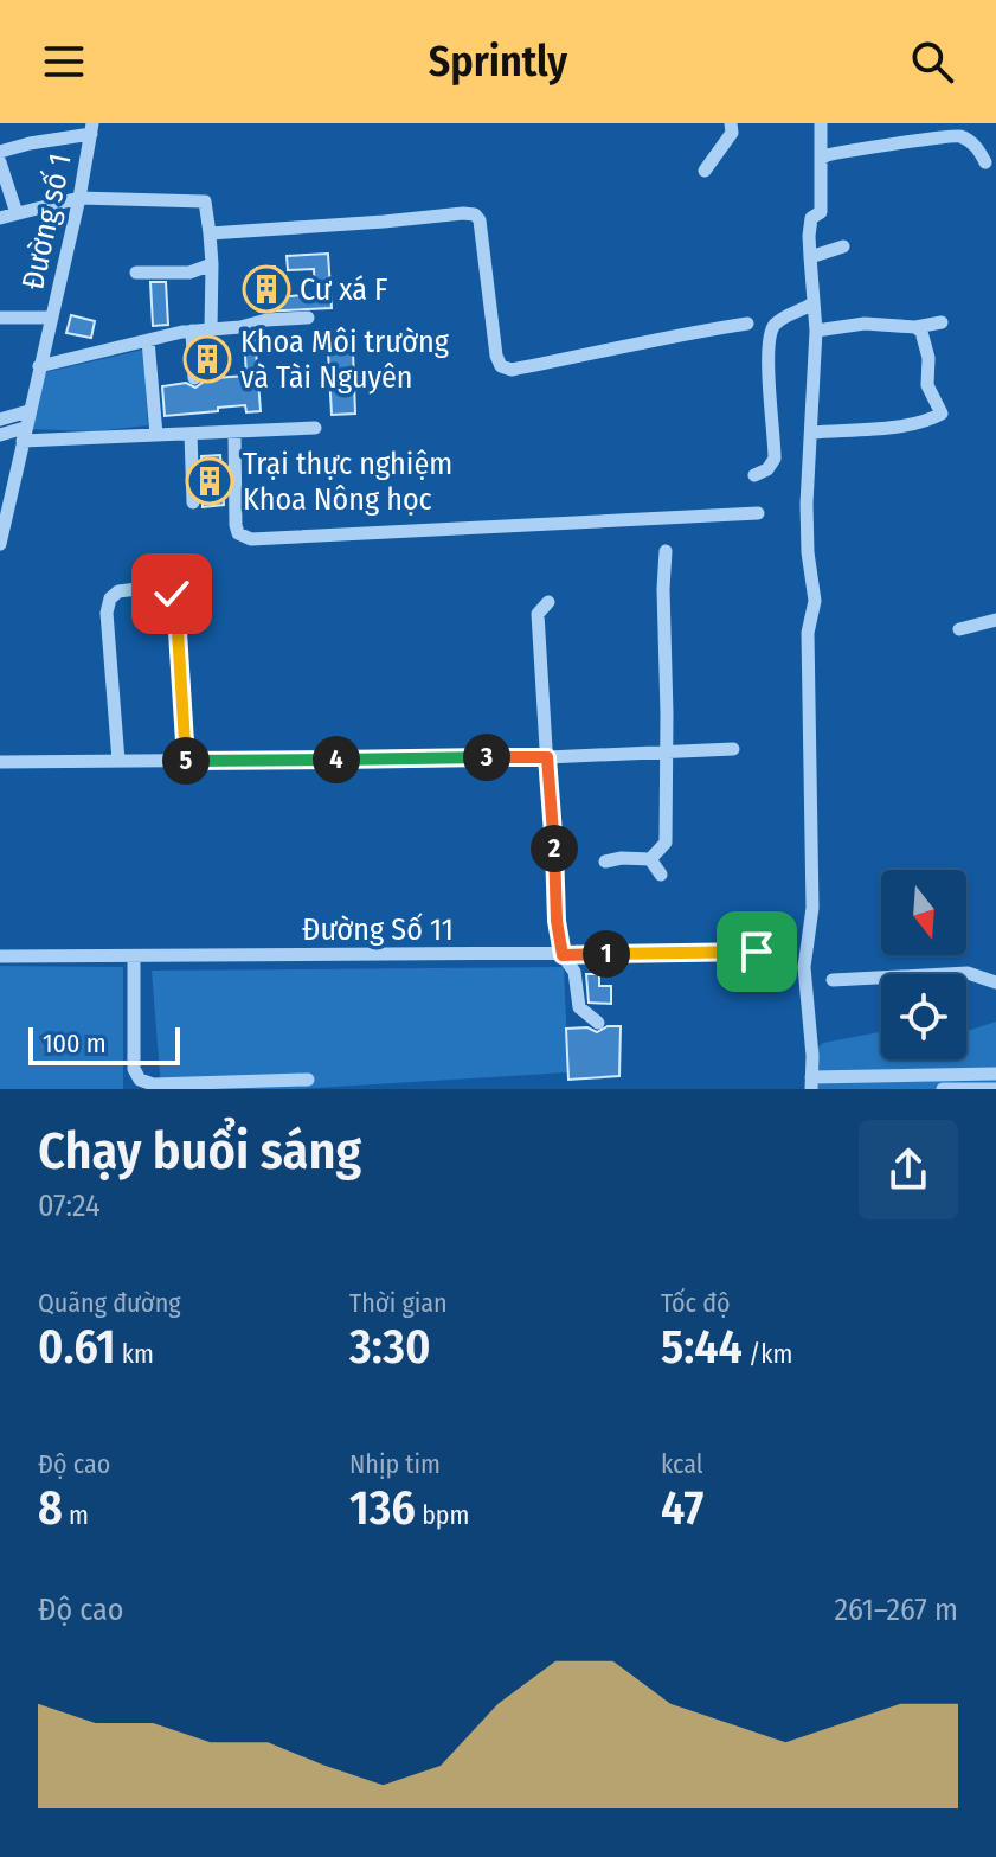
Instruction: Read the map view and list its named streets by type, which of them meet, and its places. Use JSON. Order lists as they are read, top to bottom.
{
  "streets": {
    "street": ["Đường số 1", "Đường Số 11"]
  },
  "places": {
    "building": ["Cư xá F", "Khoa Môi trường và Tài Nguyên", "Trại thực nghiệm Khoa Nông học"]
  },
  "scale_bar": "100 m",
  "north": "bottom",
  "page": {
    "header": "Sprintly",
    "pins": [
      "3",
      "4",
      "5",
      "2",
      "1"
    ],
    "scale": "100 m",
    "heading": ["Chạy buổi sáng", "07:24"],
    "stats": [
      ["Quãng đường", "0.61 km"],
      ["Thời gian", "3:30"],
      ["Tốc độ", "5:44 /km"],
      ["Độ cao", "8 m"],
      ["Nhịp tim", "136 bpm"],
      ["kcal", "47"]
    ],
    "chart": ["Độ cao", "261–267 m"]
  }
}
